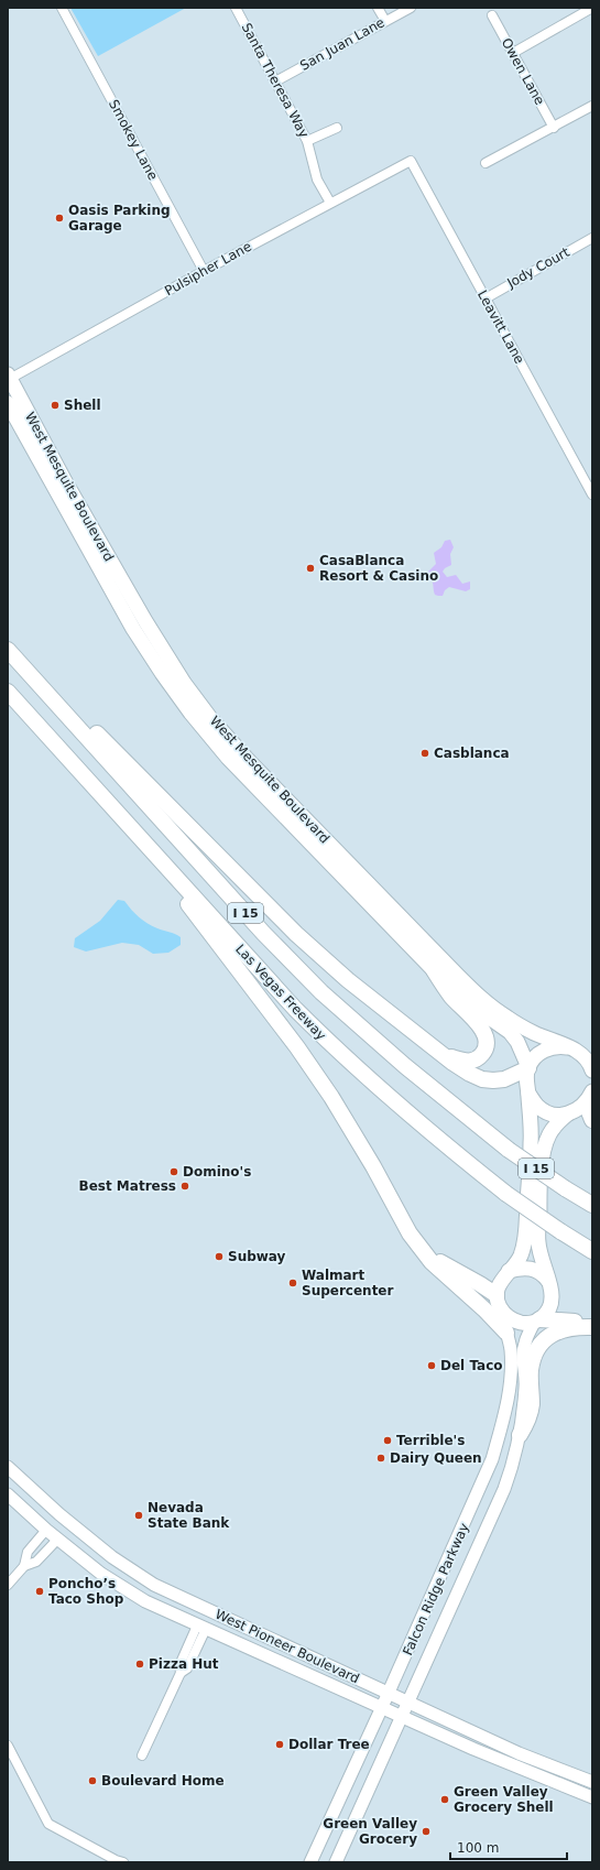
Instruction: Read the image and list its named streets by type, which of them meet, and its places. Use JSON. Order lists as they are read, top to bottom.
{
  "streets": {
    "highway": ["I 15", "Las Vegas Freeway"],
    "main road": ["West Mesquite Boulevard", "Falcon Ridge Parkway", "West Pioneer Boulevard"],
    "street": [
      "San Juan Lane",
      "Owen Lane",
      "Santa Theresa Way",
      "Smokey Lane",
      "Jody Court",
      "Pulsipher Lane",
      "Leavitt Lane"
    ]
  },
  "crossings": [
    ["San Juan Lane", "Santa Theresa Way"],
    ["Santa Theresa Way", "Pulsipher Lane"],
    ["Smokey Lane", "Pulsipher Lane"],
    ["Jody Court", "Leavitt Lane"],
    ["Pulsipher Lane", "Leavitt Lane"],
    ["Pulsipher Lane", "West Mesquite Boulevard"],
    ["Falcon Ridge Parkway", "West Pioneer Boulevard"]
  ],
  "places": [
    "Oasis Parking Garage",
    "Shell",
    "CasaBlanca Resort & Casino",
    "Casblanca",
    "Domino's",
    "Best Matress",
    "Subway",
    "Walmart Supercenter",
    "Del Taco",
    "Terrible's",
    "Dairy Queen",
    "Nevada State Bank",
    "Poncho’s Taco Shop",
    "Pizza Hut",
    "Dollar Tree",
    "Boulevard Home",
    "Green Valley Grocery Shell",
    "Green Valley Grocery"
  ],
  "scale_bar": "100 m"
}
